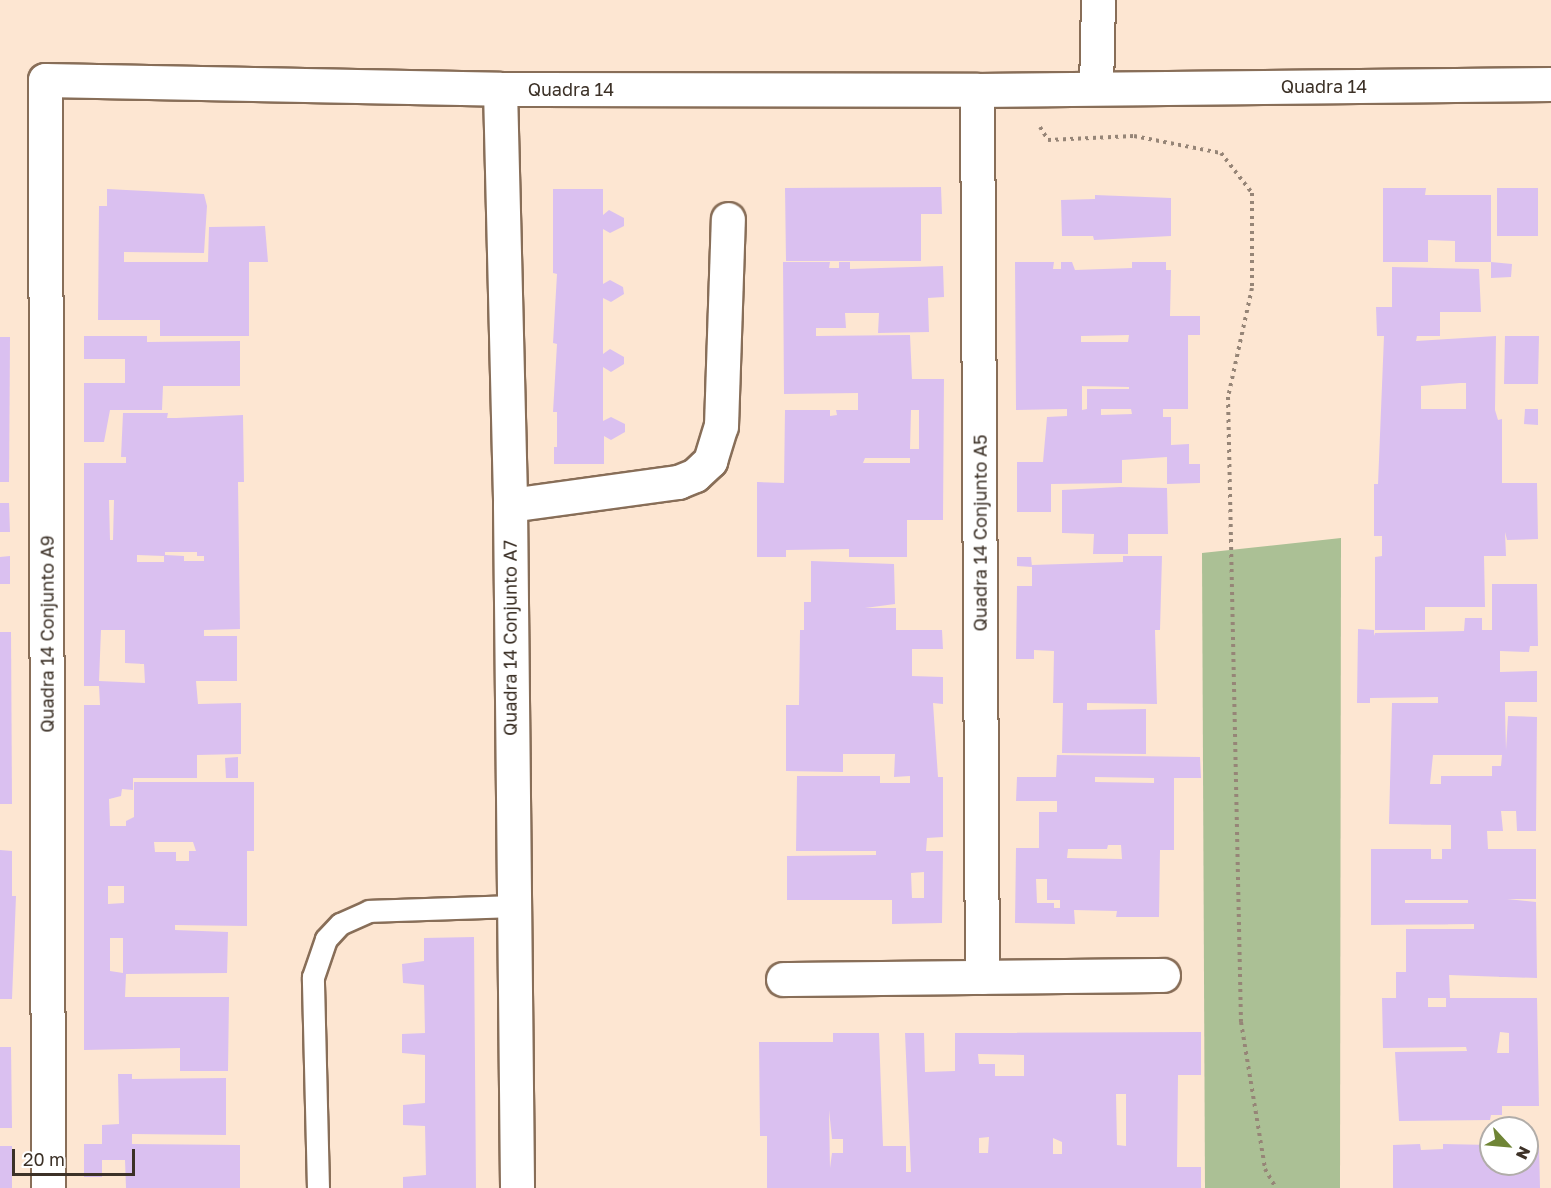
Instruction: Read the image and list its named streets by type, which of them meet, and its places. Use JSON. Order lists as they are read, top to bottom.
{
  "streets": {
    "street": [
      "Quadra 14",
      "Quadra 14 Conjunto A5",
      "Quadra 14 Conjunto A9",
      "Quadra 14 Conjunto A7"
    ]
  },
  "crossings": [
    ["Quadra 14", "Quadra 14 Conjunto A5"],
    ["Quadra 14", "Quadra 14 Conjunto A9"],
    ["Quadra 14", "Quadra 14 Conjunto A7"]
  ],
  "scale_bar": "20 m",
  "north": "bottom right"
}
